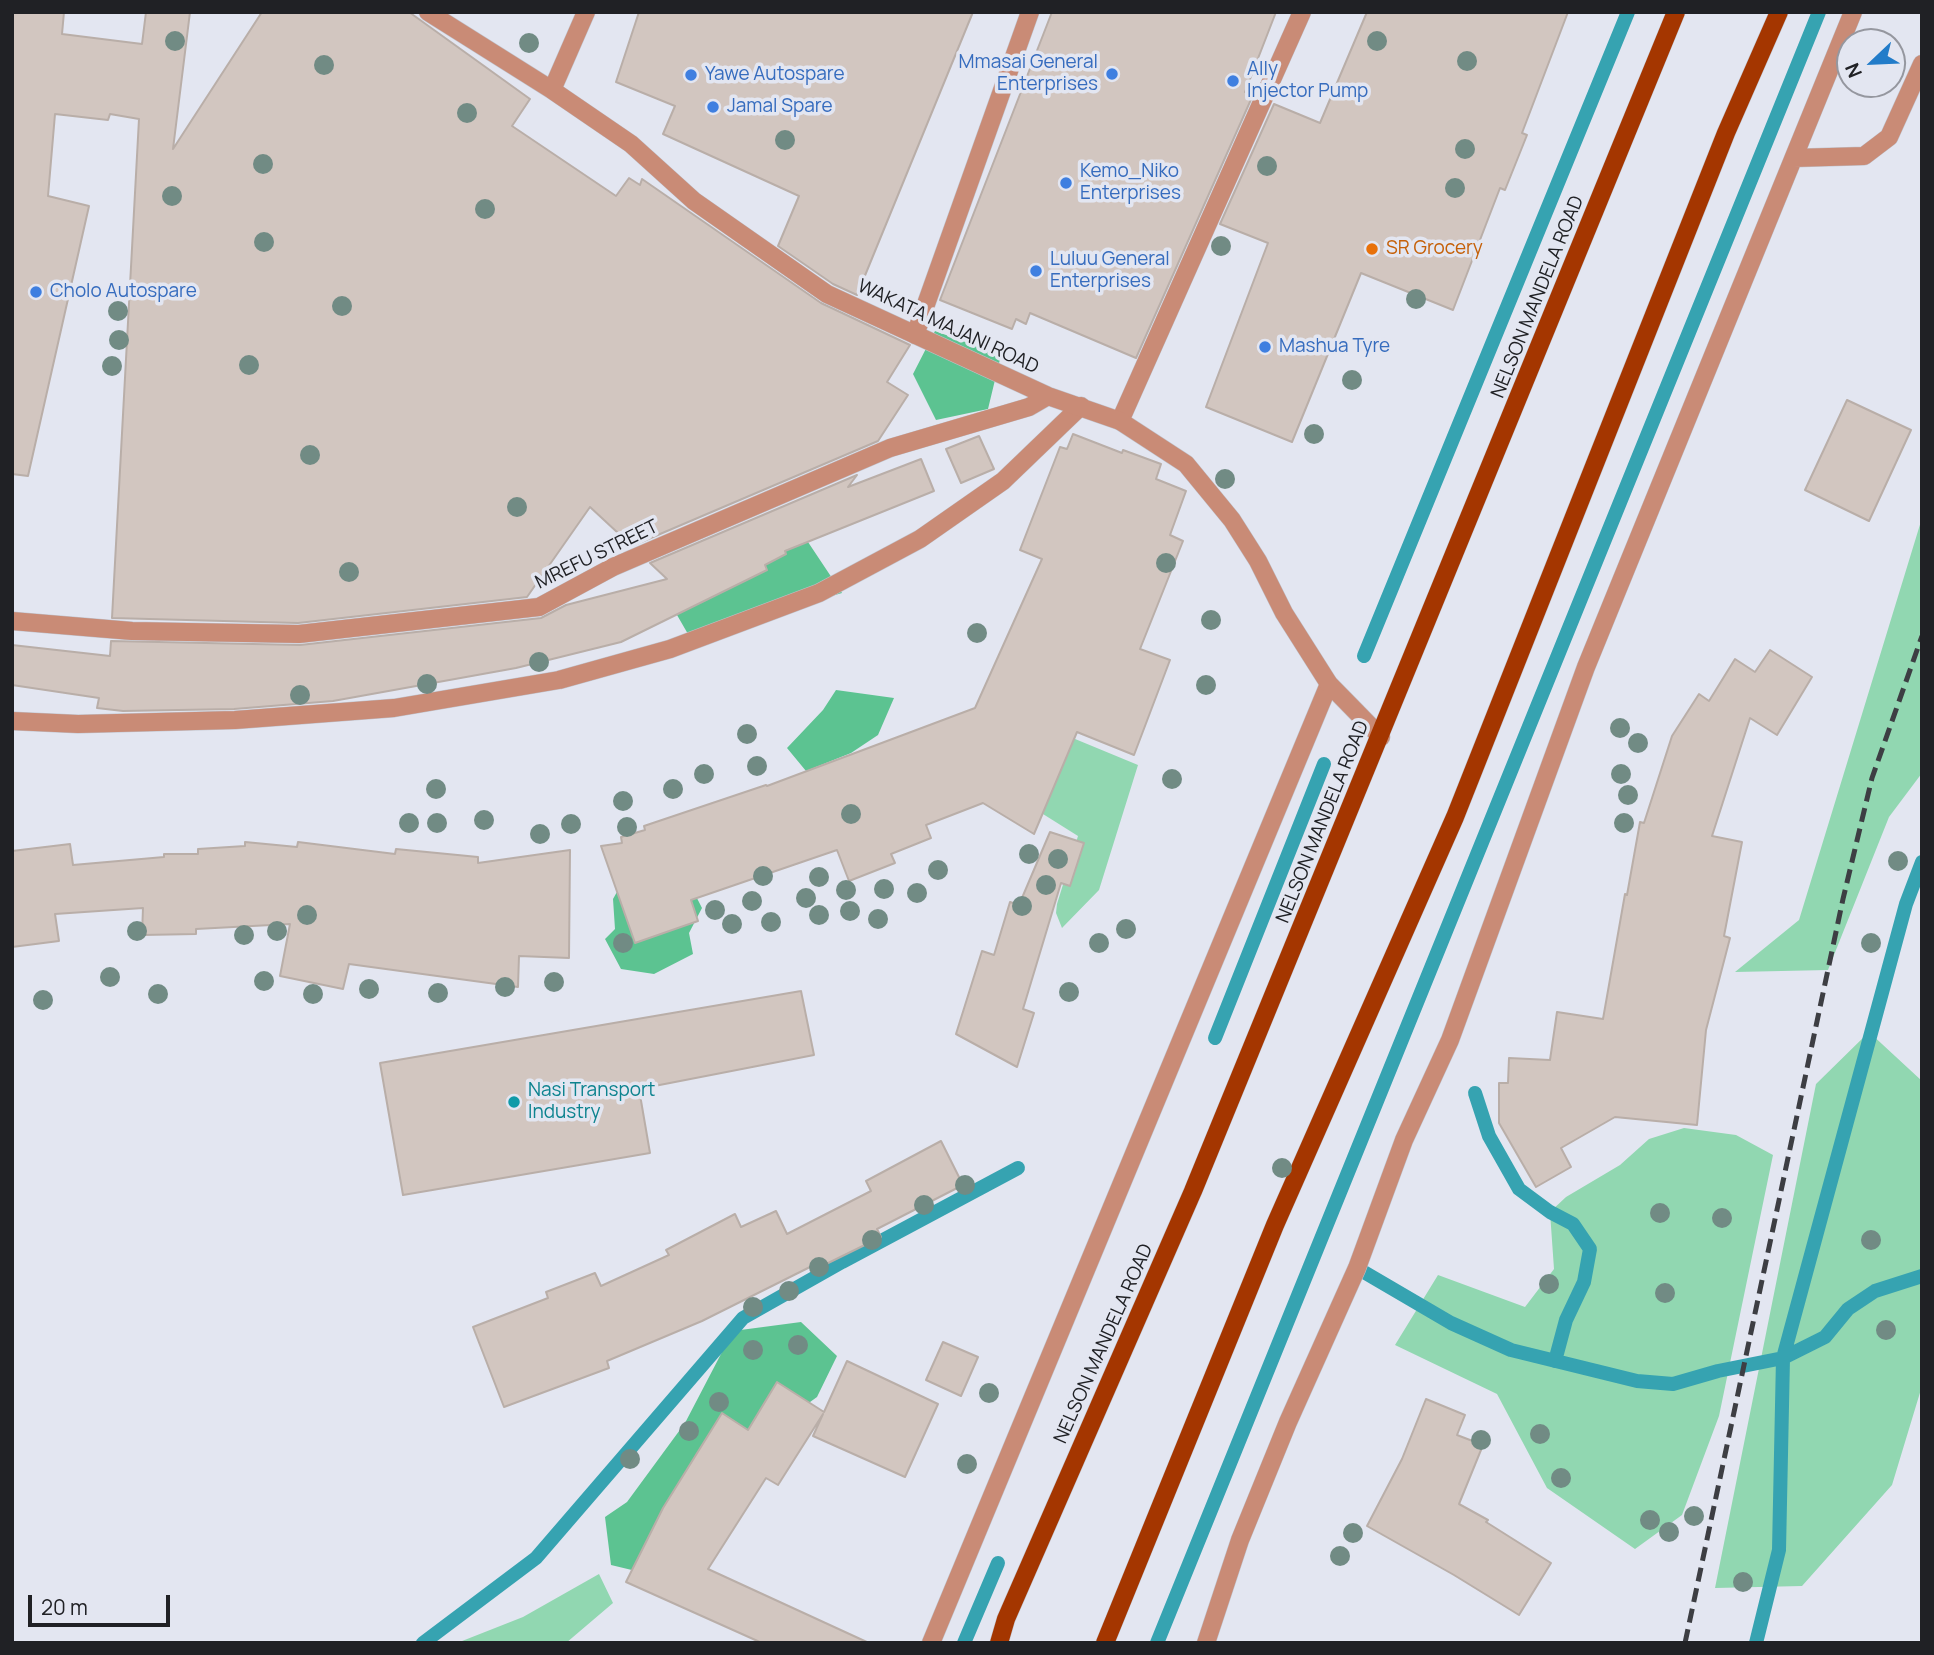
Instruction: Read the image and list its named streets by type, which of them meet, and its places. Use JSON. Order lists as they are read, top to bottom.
{
  "streets": {
    "main road": ["NELSON MANDELA ROAD"],
    "street": ["WAKATA MAJANI ROAD", "MREFU STREET"]
  },
  "crossings": [
    ["NELSON MANDELA ROAD", "WAKATA MAJANI ROAD"],
    ["WAKATA MAJANI ROAD", "MREFU STREET"]
  ],
  "places": [
    "Mmasai General Enterprises",
    "Yawe Autospare",
    "Ally Injector Pump",
    "Jamal Spare",
    "Kemo_Niko Enterprises",
    "SR Grocery",
    "Luluu General Enterprises",
    "Cholo Autospare",
    "Mashua Tyre",
    "Nasi Transport Industry"
  ],
  "scale_bar": "20 m",
  "north": "bottom left"
}
